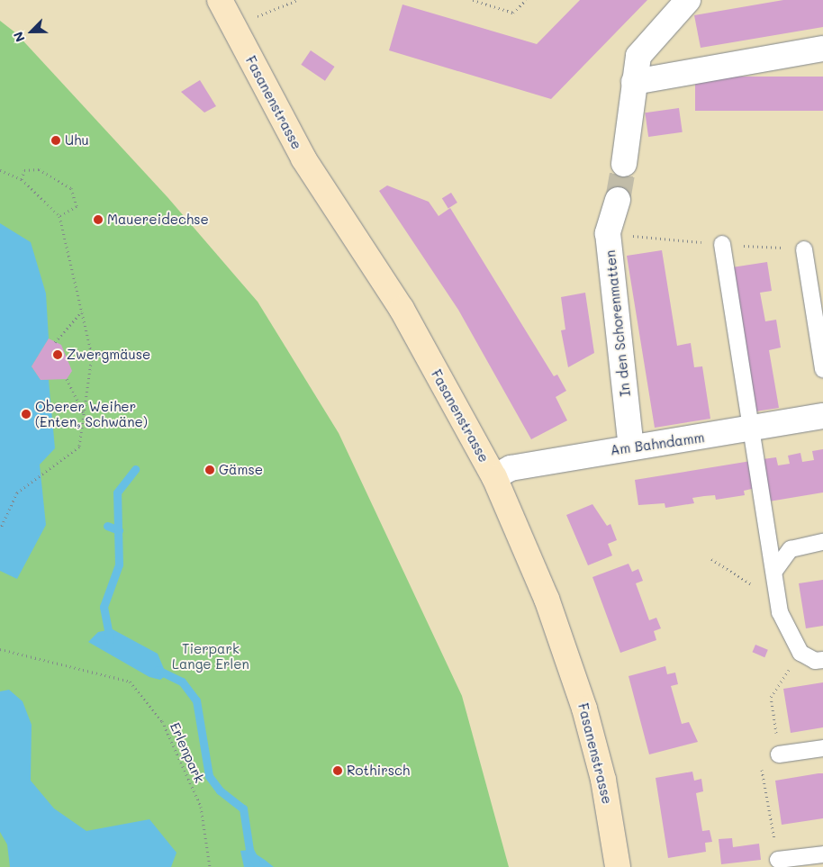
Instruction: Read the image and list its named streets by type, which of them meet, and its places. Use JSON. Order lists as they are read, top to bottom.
{
  "streets": {
    "main road": ["Fasanenstrasse"],
    "street": ["In den Schorenmatten", "Am Bahndamm"],
    "path": ["Erlenpark"]
  },
  "crossings": [
    ["Fasanenstrasse", "Am Bahndamm"],
    ["In den Schorenmatten", "Am Bahndamm"]
  ],
  "parks": ["Tierpark Lange Erlen"],
  "places": [
    "Uhu",
    "Mauereidechse",
    "Zwergmäuse",
    "Oberer Weiher (Enten, Schwäne)",
    "Gämse",
    "Rothirsch"
  ],
  "north": "bottom left"
}
